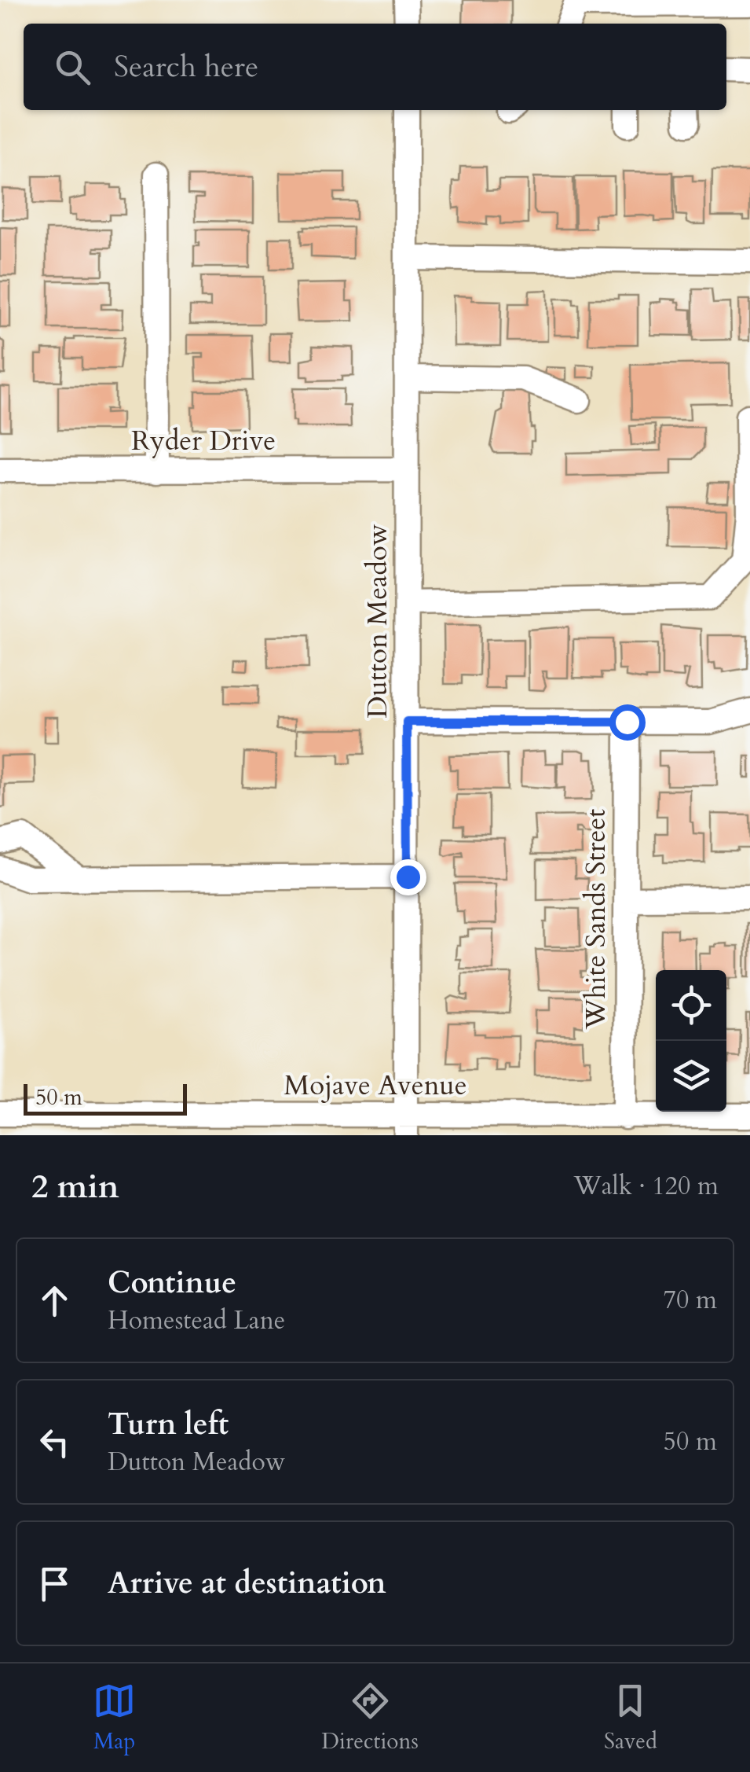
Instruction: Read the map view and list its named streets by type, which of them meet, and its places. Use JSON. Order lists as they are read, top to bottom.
{
  "streets": {
    "street": [
      "Ryder Drive",
      "Dutton Meadow",
      "White Sands Street",
      "Mojave Avenue"
    ]
  },
  "crossings": [
    ["Ryder Drive", "Dutton Meadow"],
    ["Dutton Meadow", "Mojave Avenue"],
    ["White Sands Street", "Mojave Avenue"]
  ],
  "scale_bar": "50 m",
  "page": {
    "search": "Search here",
    "scale": "50 m",
    "heading": ["2 min", "Walk · 120 m"],
    "list": [
      ["Continue", "Homestead Lane", "70 m"],
      ["Turn left", "Dutton Meadow", "50 m"],
      "Arrive at destination"
    ],
    "nav": ["Map", "Directions", "Saved"]
  }
}
